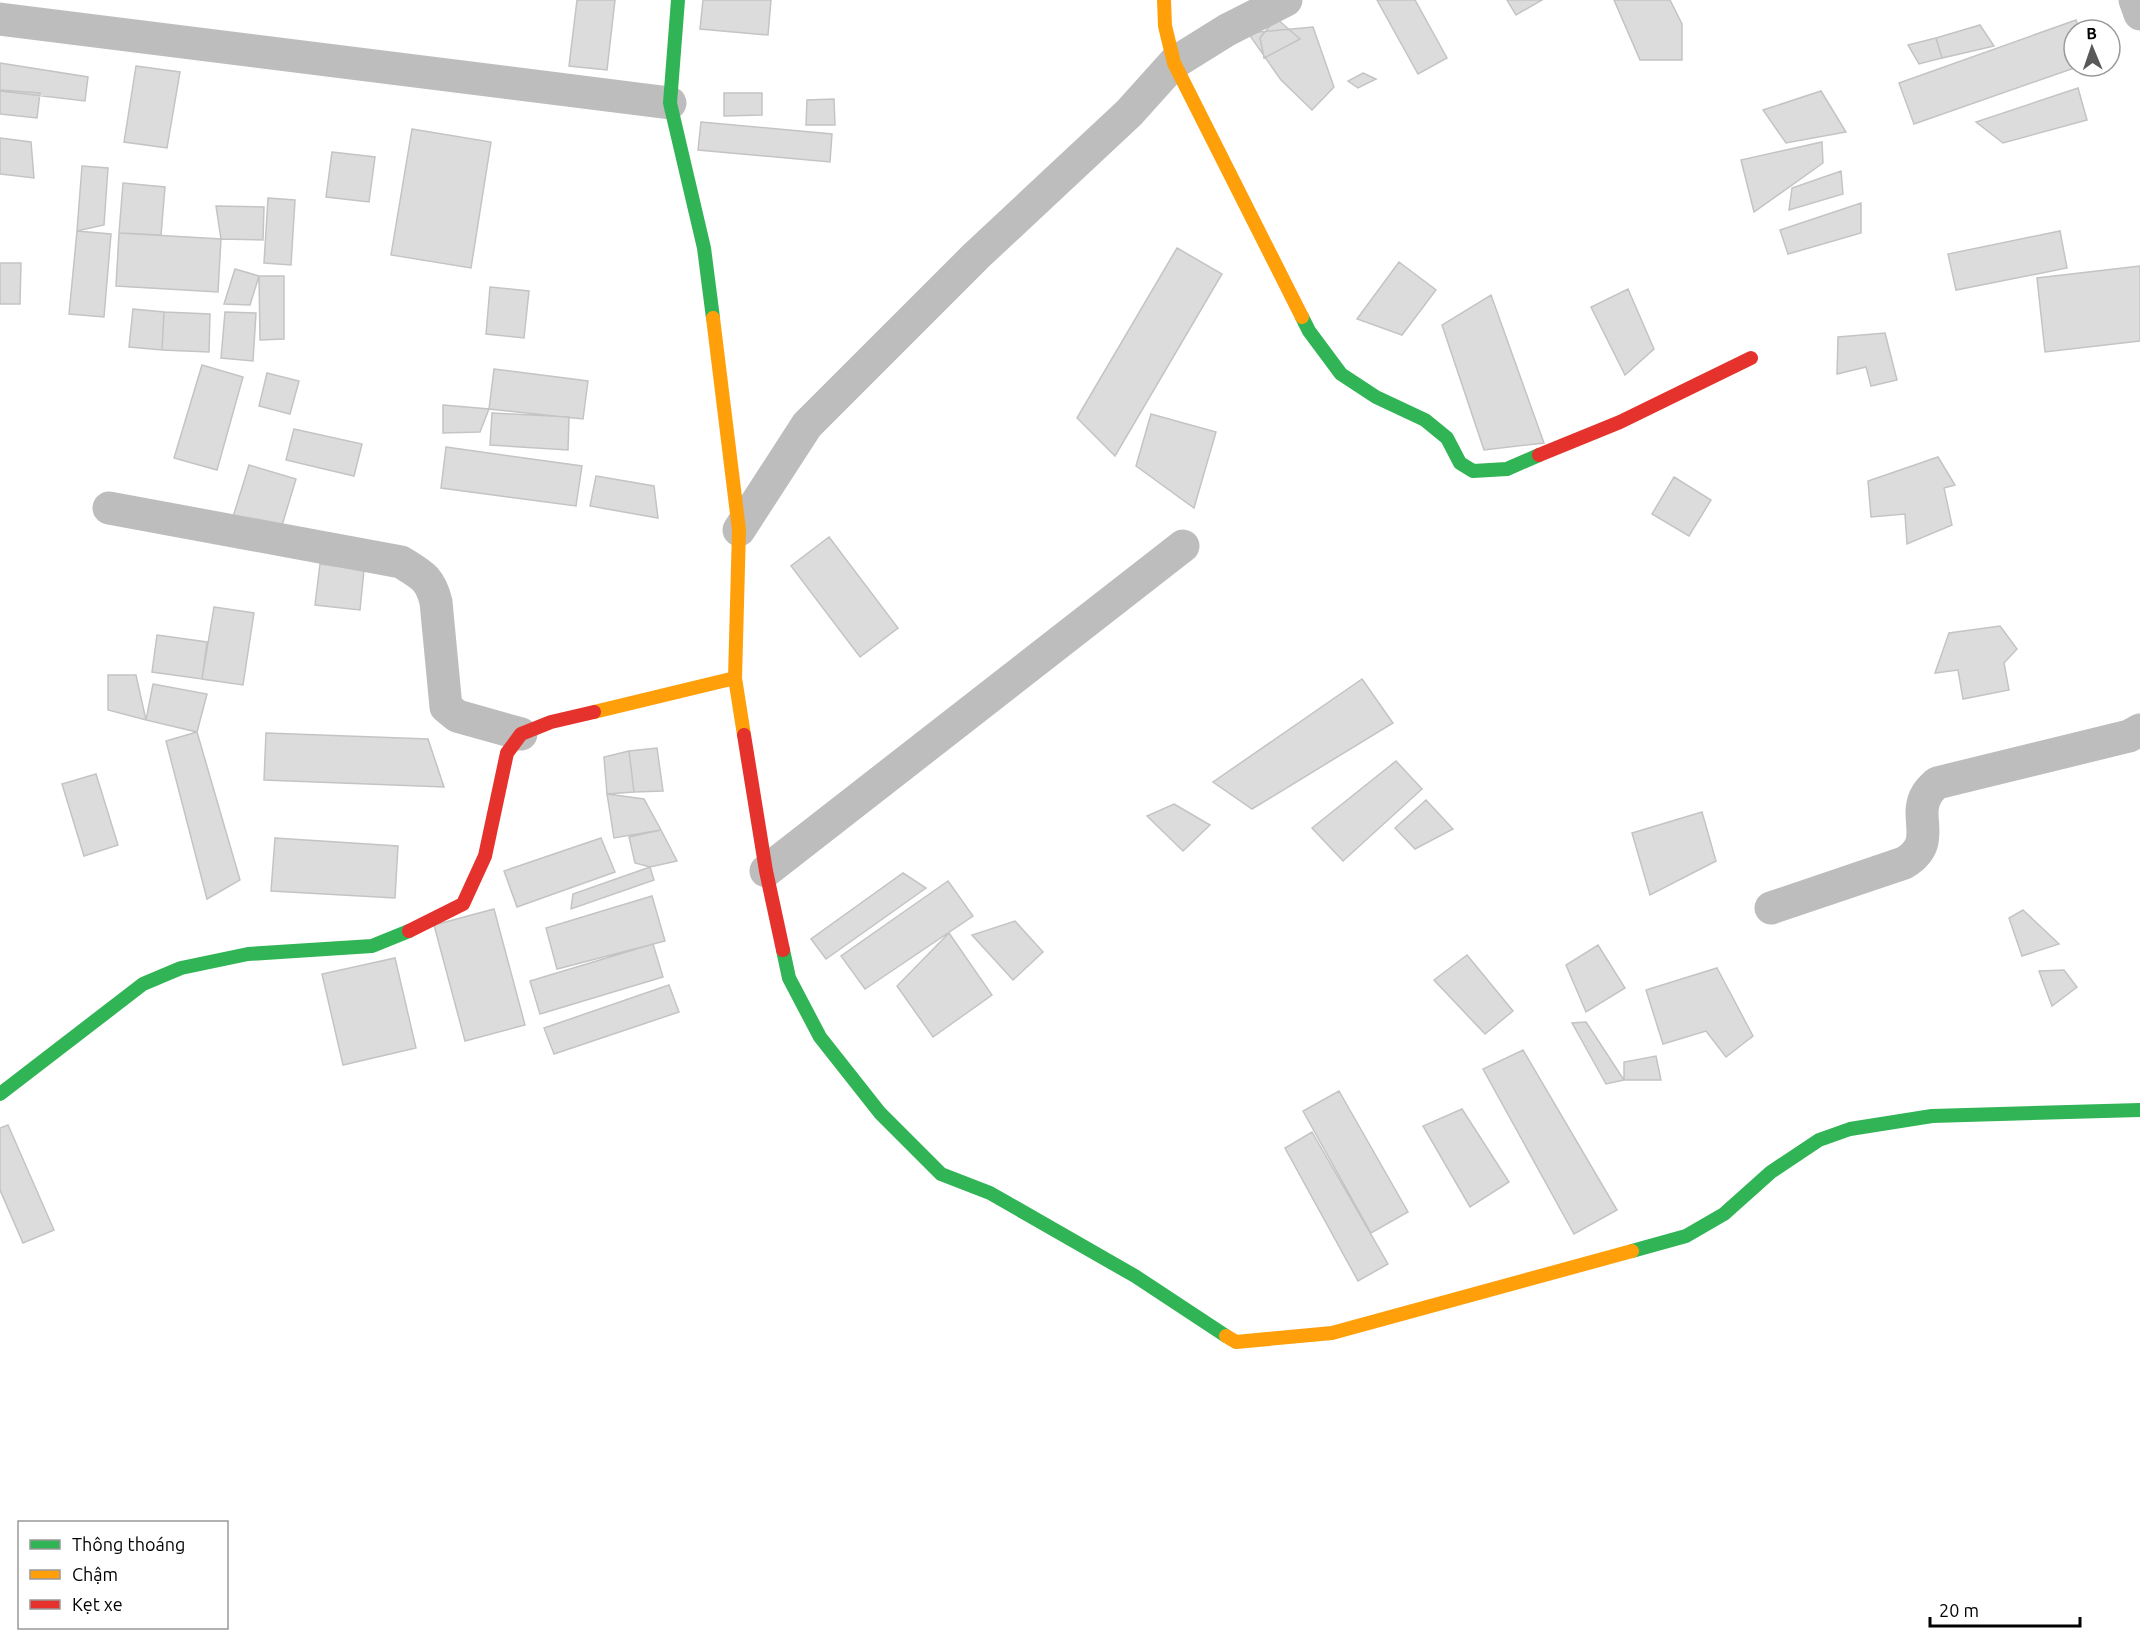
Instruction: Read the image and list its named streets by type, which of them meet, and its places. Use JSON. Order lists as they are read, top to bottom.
{
  "legend": ["Thông thoáng", "Chậm", "Kẹt xe"],
  "scale_bar": "20 m",
  "north": "top"
}
